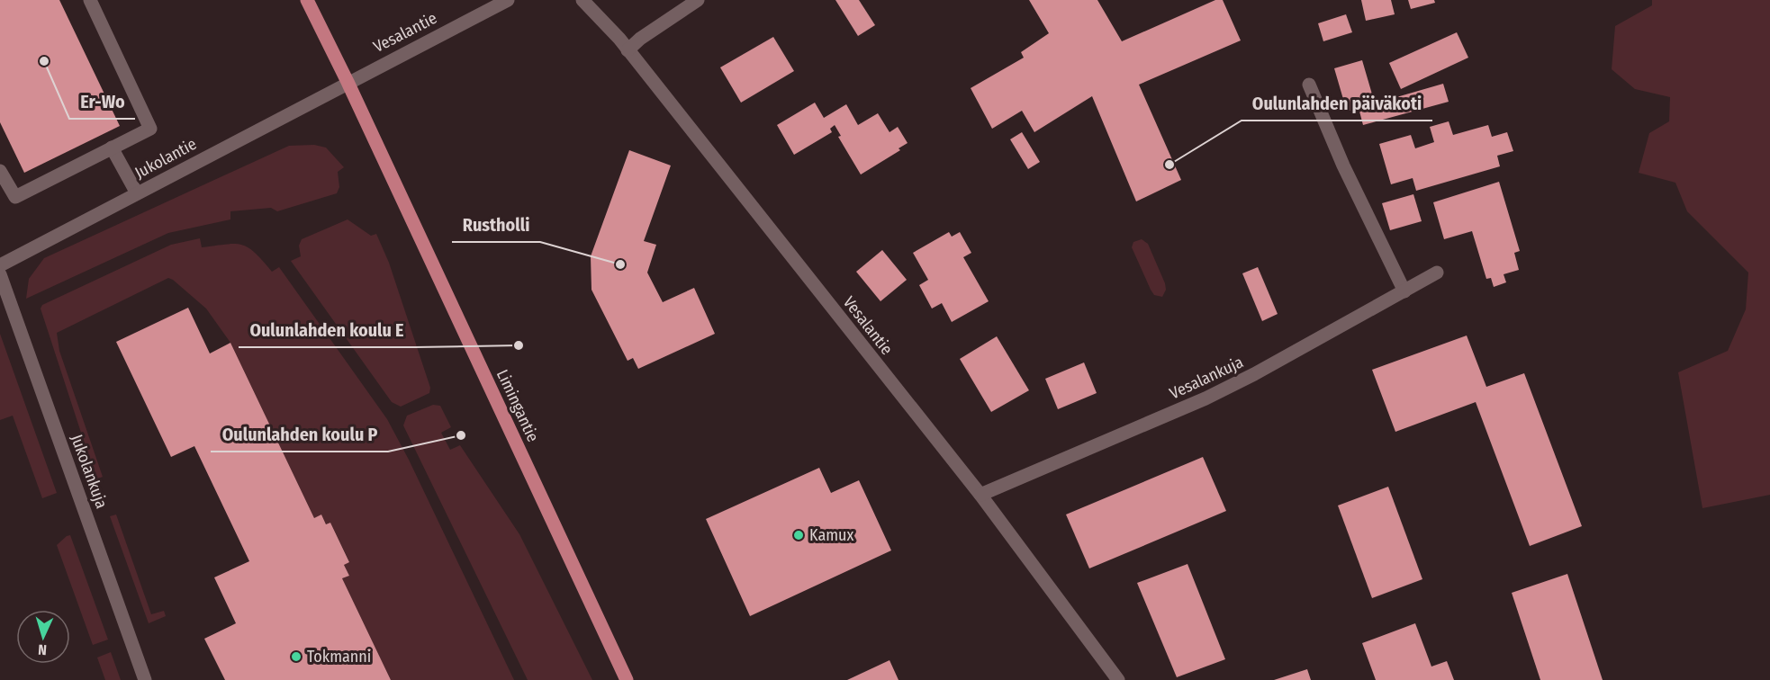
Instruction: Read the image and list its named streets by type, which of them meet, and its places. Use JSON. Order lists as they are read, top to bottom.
{
  "streets": {
    "main road": ["Limingantie"],
    "street": [
      "Vesalantie",
      "Jukolantie",
      "Vesalankuja",
      "Jukolankuja"
    ]
  },
  "crossings": [
    ["Vesalantie", "Jukolantie"],
    ["Vesalantie", "Vesalankuja"],
    ["Vesalantie", "Limingantie"],
    ["Jukolantie", "Limingantie"]
  ],
  "places": [
    "Er-Wo",
    "Oulunlahden päiväkoti",
    "Rustholli",
    "Oulunlahden koulu E",
    "Oulunlahden koulu P",
    "Kamux",
    "Tokmanni"
  ],
  "north": "bottom"
}
